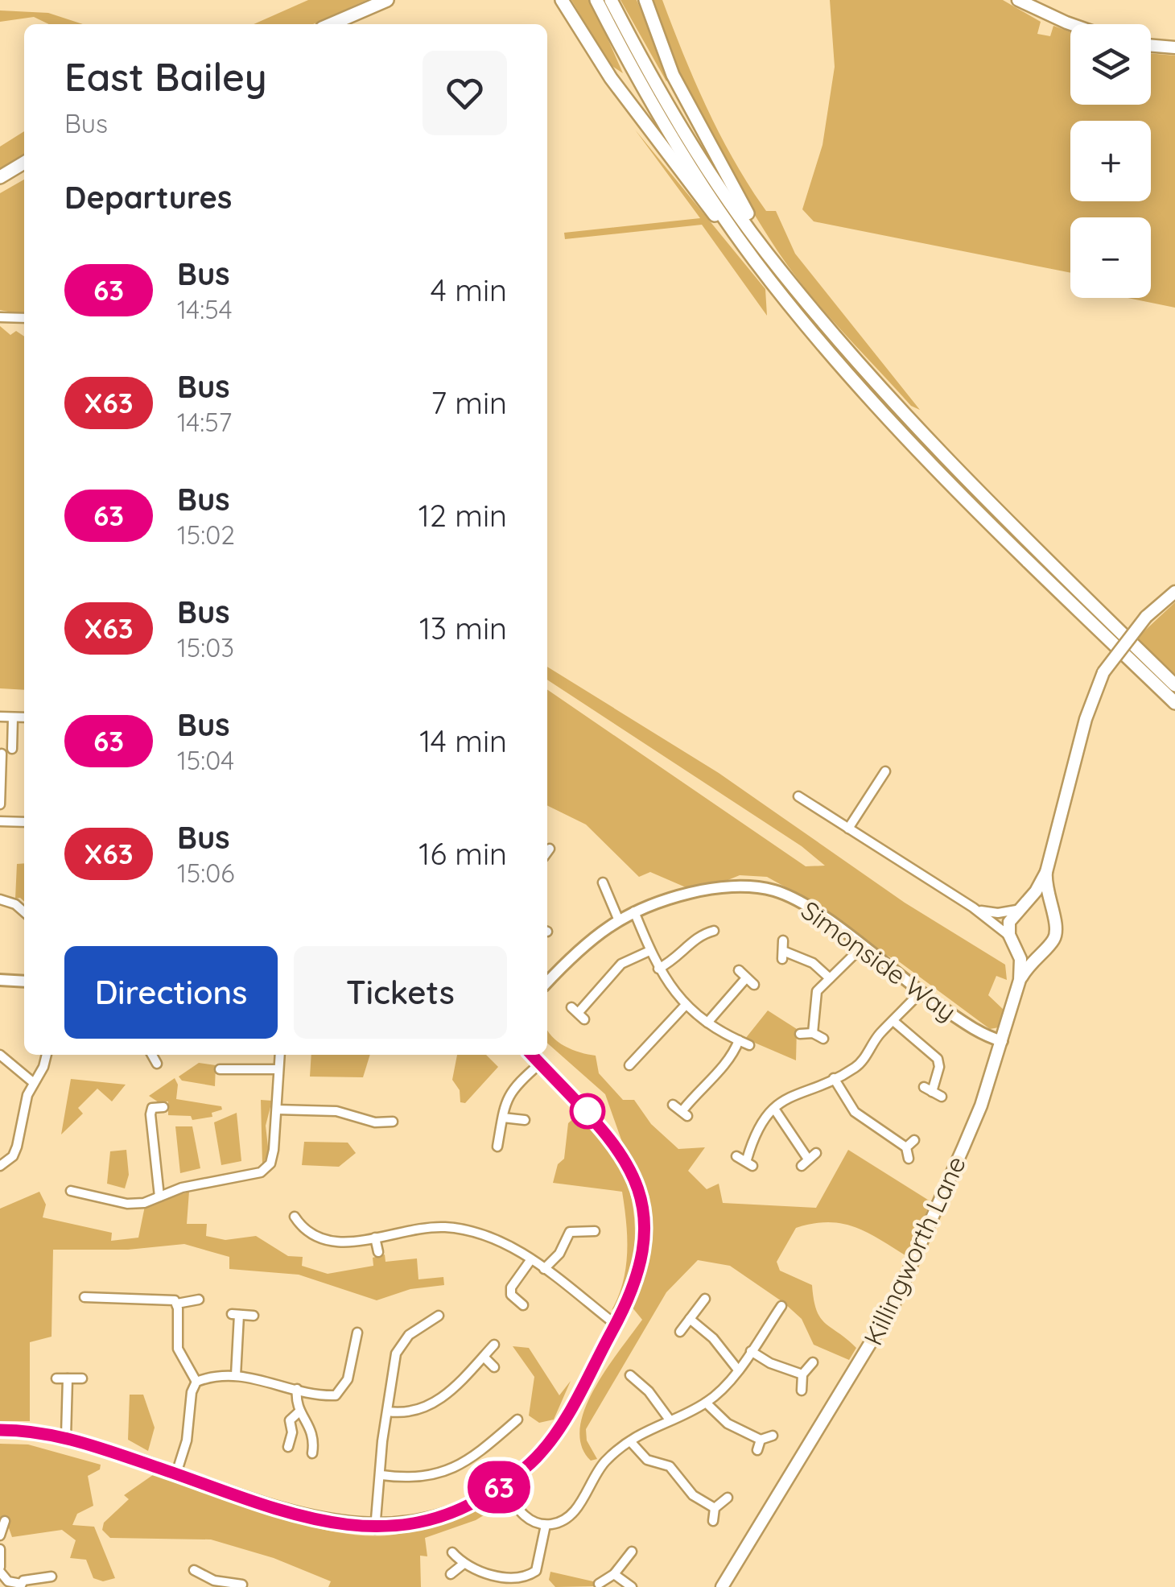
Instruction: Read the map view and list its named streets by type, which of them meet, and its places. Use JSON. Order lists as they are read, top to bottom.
{
  "streets": {
    "main road": ["Killingworth Lane"],
    "street": ["Simonside Way"]
  },
  "crossings": [
    ["Simonside Way", "Killingworth Lane"]
  ],
  "lines": ["bus line 63"],
  "page": {
    "on_map": "63",
    "map_buttons": ["+", "−"],
    "heading": [
      ["East Bailey", "Bus"],
      "Departures"
    ],
    "list": [
      {
        "mark": "63",
        "name": "Bus",
        "note": "14:54",
        "value": "4 min"
      },
      {
        "mark": "X63",
        "name": "Bus",
        "note": "14:57",
        "value": "7 min"
      },
      {
        "mark": "63",
        "name": "Bus",
        "note": "15:02",
        "value": "12 min"
      },
      {
        "mark": "X63",
        "name": "Bus",
        "note": "15:03",
        "value": "13 min"
      },
      {
        "mark": "63",
        "name": "Bus",
        "note": "15:04",
        "value": "14 min"
      },
      {
        "mark": "X63",
        "name": "Bus",
        "note": "15:06",
        "value": "16 min"
      }
    ],
    "buttons": ["Directions", "Tickets"]
  }
}
